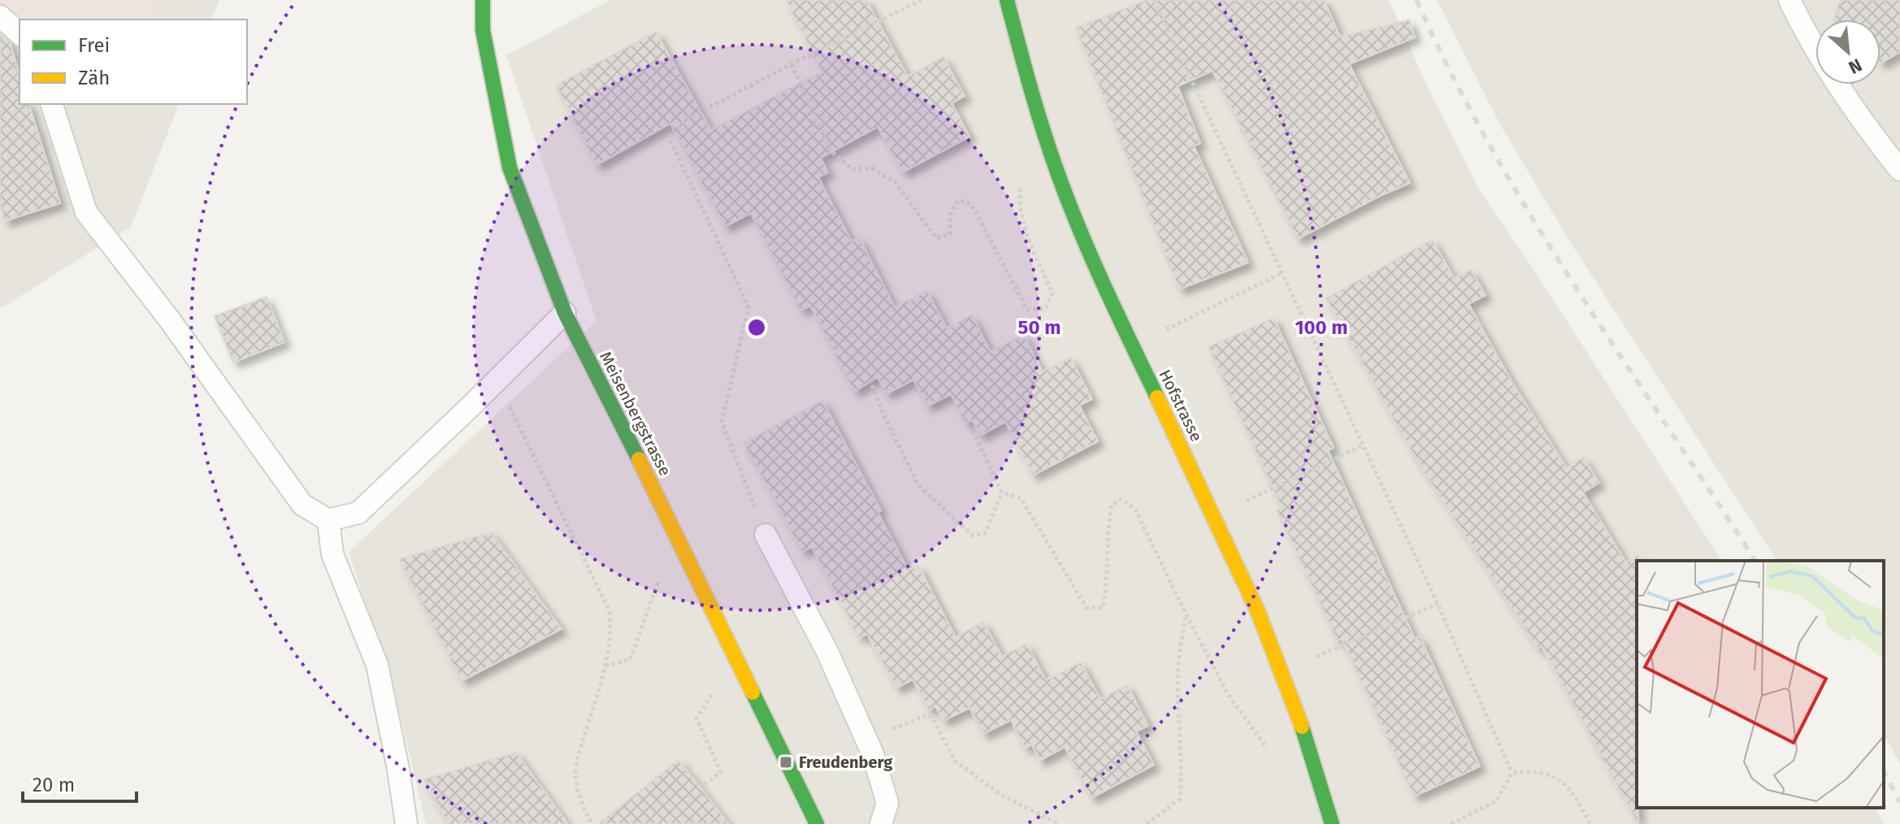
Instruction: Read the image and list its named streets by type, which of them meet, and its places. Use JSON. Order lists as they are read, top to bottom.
{
  "streets": {
    "street": ["Hofstrasse", "Meisenbergstrasse"]
  },
  "places": {
    "transit": ["Freudenberg"]
  },
  "legend": ["Frei", "Zäh"],
  "scale_bar": "20 m",
  "north": "bottom right",
  "rings": ["50 m", "100 m"]
}
